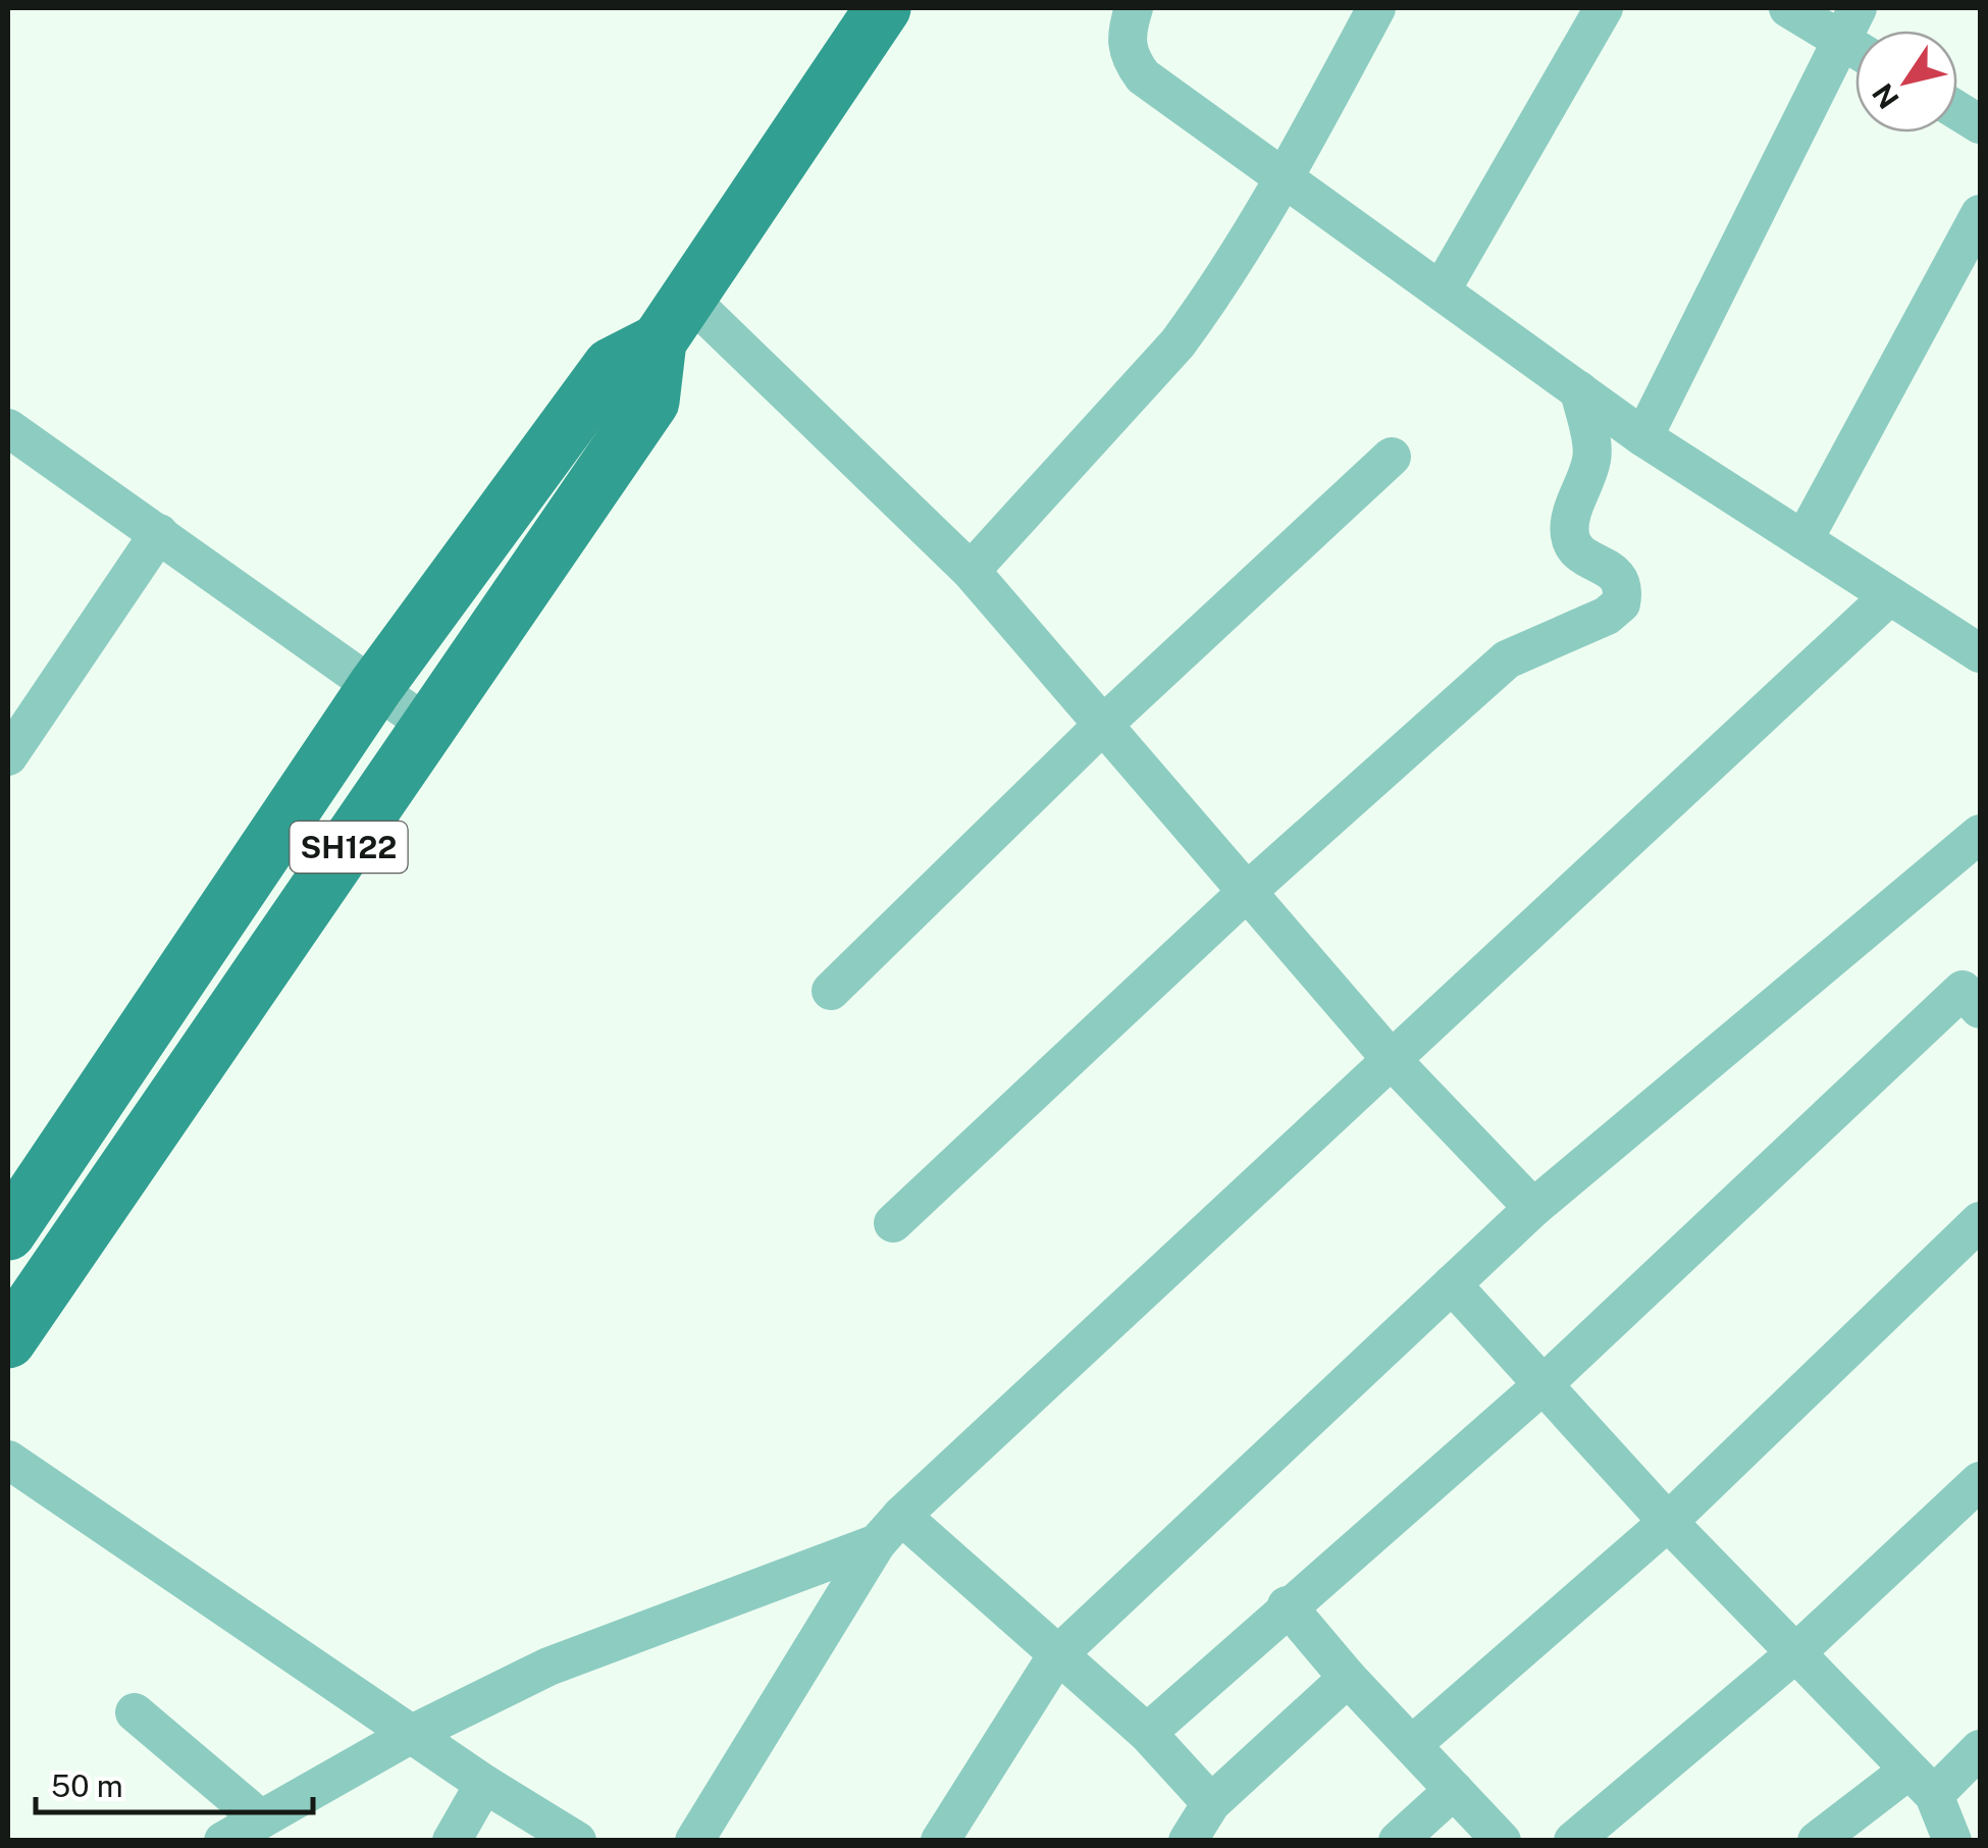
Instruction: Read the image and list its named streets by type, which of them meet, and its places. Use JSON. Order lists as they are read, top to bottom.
{
  "streets": {
    "main road": ["SH122"]
  },
  "scale_bar": "50 m",
  "north": "bottom left"
}
